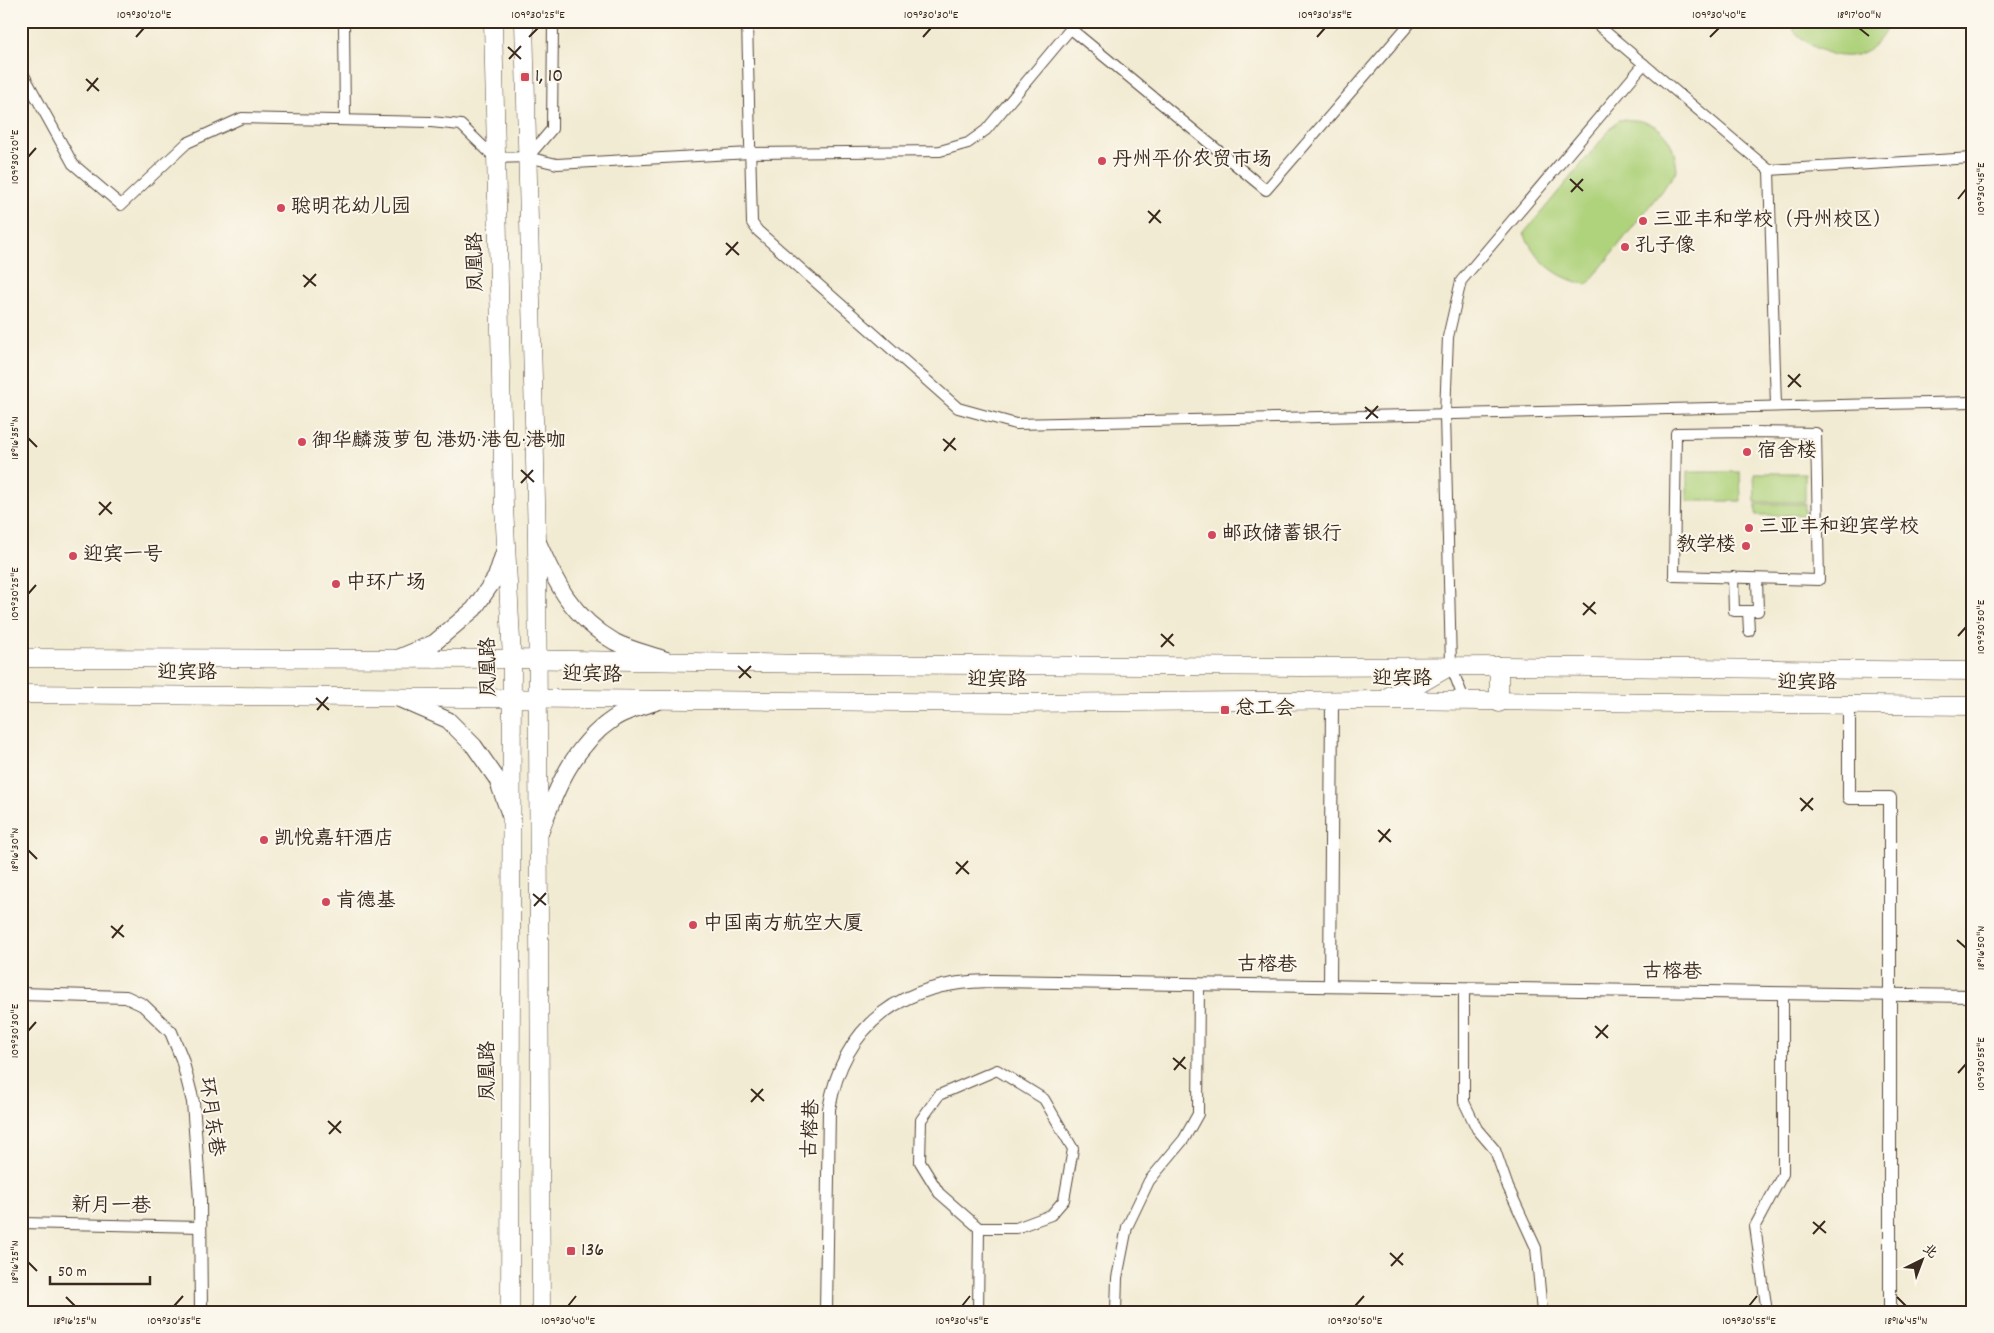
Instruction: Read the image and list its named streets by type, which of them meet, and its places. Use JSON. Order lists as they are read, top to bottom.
{
  "streets": {
    "highway": ["凤凰路", "迎宾路"],
    "street": ["古榕巷", "环月东巷", "新月一巷"]
  },
  "crossings": [
    ["凤凰路", "迎宾路"],
    ["环月东巷", "新月一巷"]
  ],
  "places": {
    "transit": ["1, 10", "总工会", "136"],
    "other": [
      "丹州平价农贸市场",
      "聪明花幼儿园",
      "三亚丰和学校（丹州校区）",
      "孔子像",
      "御华麟菠萝包 港奶·港包·港咖",
      "宿舍楼",
      "三亚丰和迎宾学校",
      "邮政储蓄银行",
      "教学楼",
      "迎宾一号",
      "中环广场",
      "凯悦嘉轩酒店",
      "肯德基",
      "中国南方航空大厦"
    ]
  },
  "scale_bar": "50 m",
  "north": "top right",
  "coordinates": [
    "109°30'20\"E",
    "109°30'25\"E",
    "109°30'30\"E",
    "109°30'35\"E",
    "109°30'40\"E",
    "18°17'00\"N",
    "109°30'45\"E",
    "18°16'35\"N",
    "109°30'50\"E",
    "18°16'30\"N",
    "18°16'50\"N",
    "109°30'55\"E",
    "18°16'25\"N",
    "18°16'45\"N"
  ]
}
